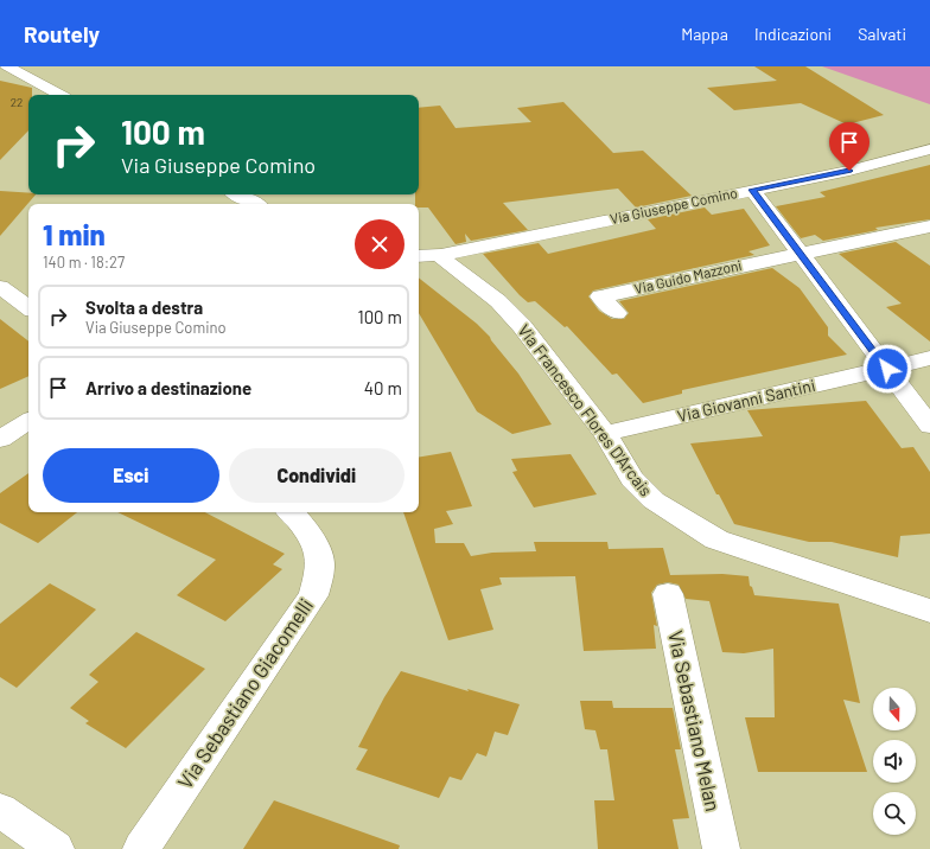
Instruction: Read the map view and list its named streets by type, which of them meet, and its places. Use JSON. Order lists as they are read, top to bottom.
{
  "streets": {
    "street": [
      "Via Giuseppe Comino",
      "Via Guido Mazzoni",
      "Via Giovanni Santini",
      "Via Francesco Flores D'Arcais",
      "Via Sebastiano Giacomelli",
      "Via Sebastiano Melan"
    ]
  },
  "crossings": [
    ["Via Giuseppe Comino", "Via Francesco Flores D'Arcais"],
    ["Via Giovanni Santini", "Via Francesco Flores D'Arcais"]
  ],
  "house_numbers": ["22"],
  "north": "bottom",
  "page": {
    "header": "Routely",
    "nav": ["Mappa", "Indicazioni", "Salvati"],
    "turn": ["100 m", "Via Giuseppe Comino"],
    "heading": ["1 min", "140 m · 18:27"],
    "list": [
      {
        "name": "Svolta a destra",
        "note": "Via Giuseppe Comino",
        "value": "100 m"
      },
      {
        "name": "Arrivo a destinazione",
        "value": "40 m"
      }
    ],
    "buttons": ["Esci", "Condividi"]
  }
}
